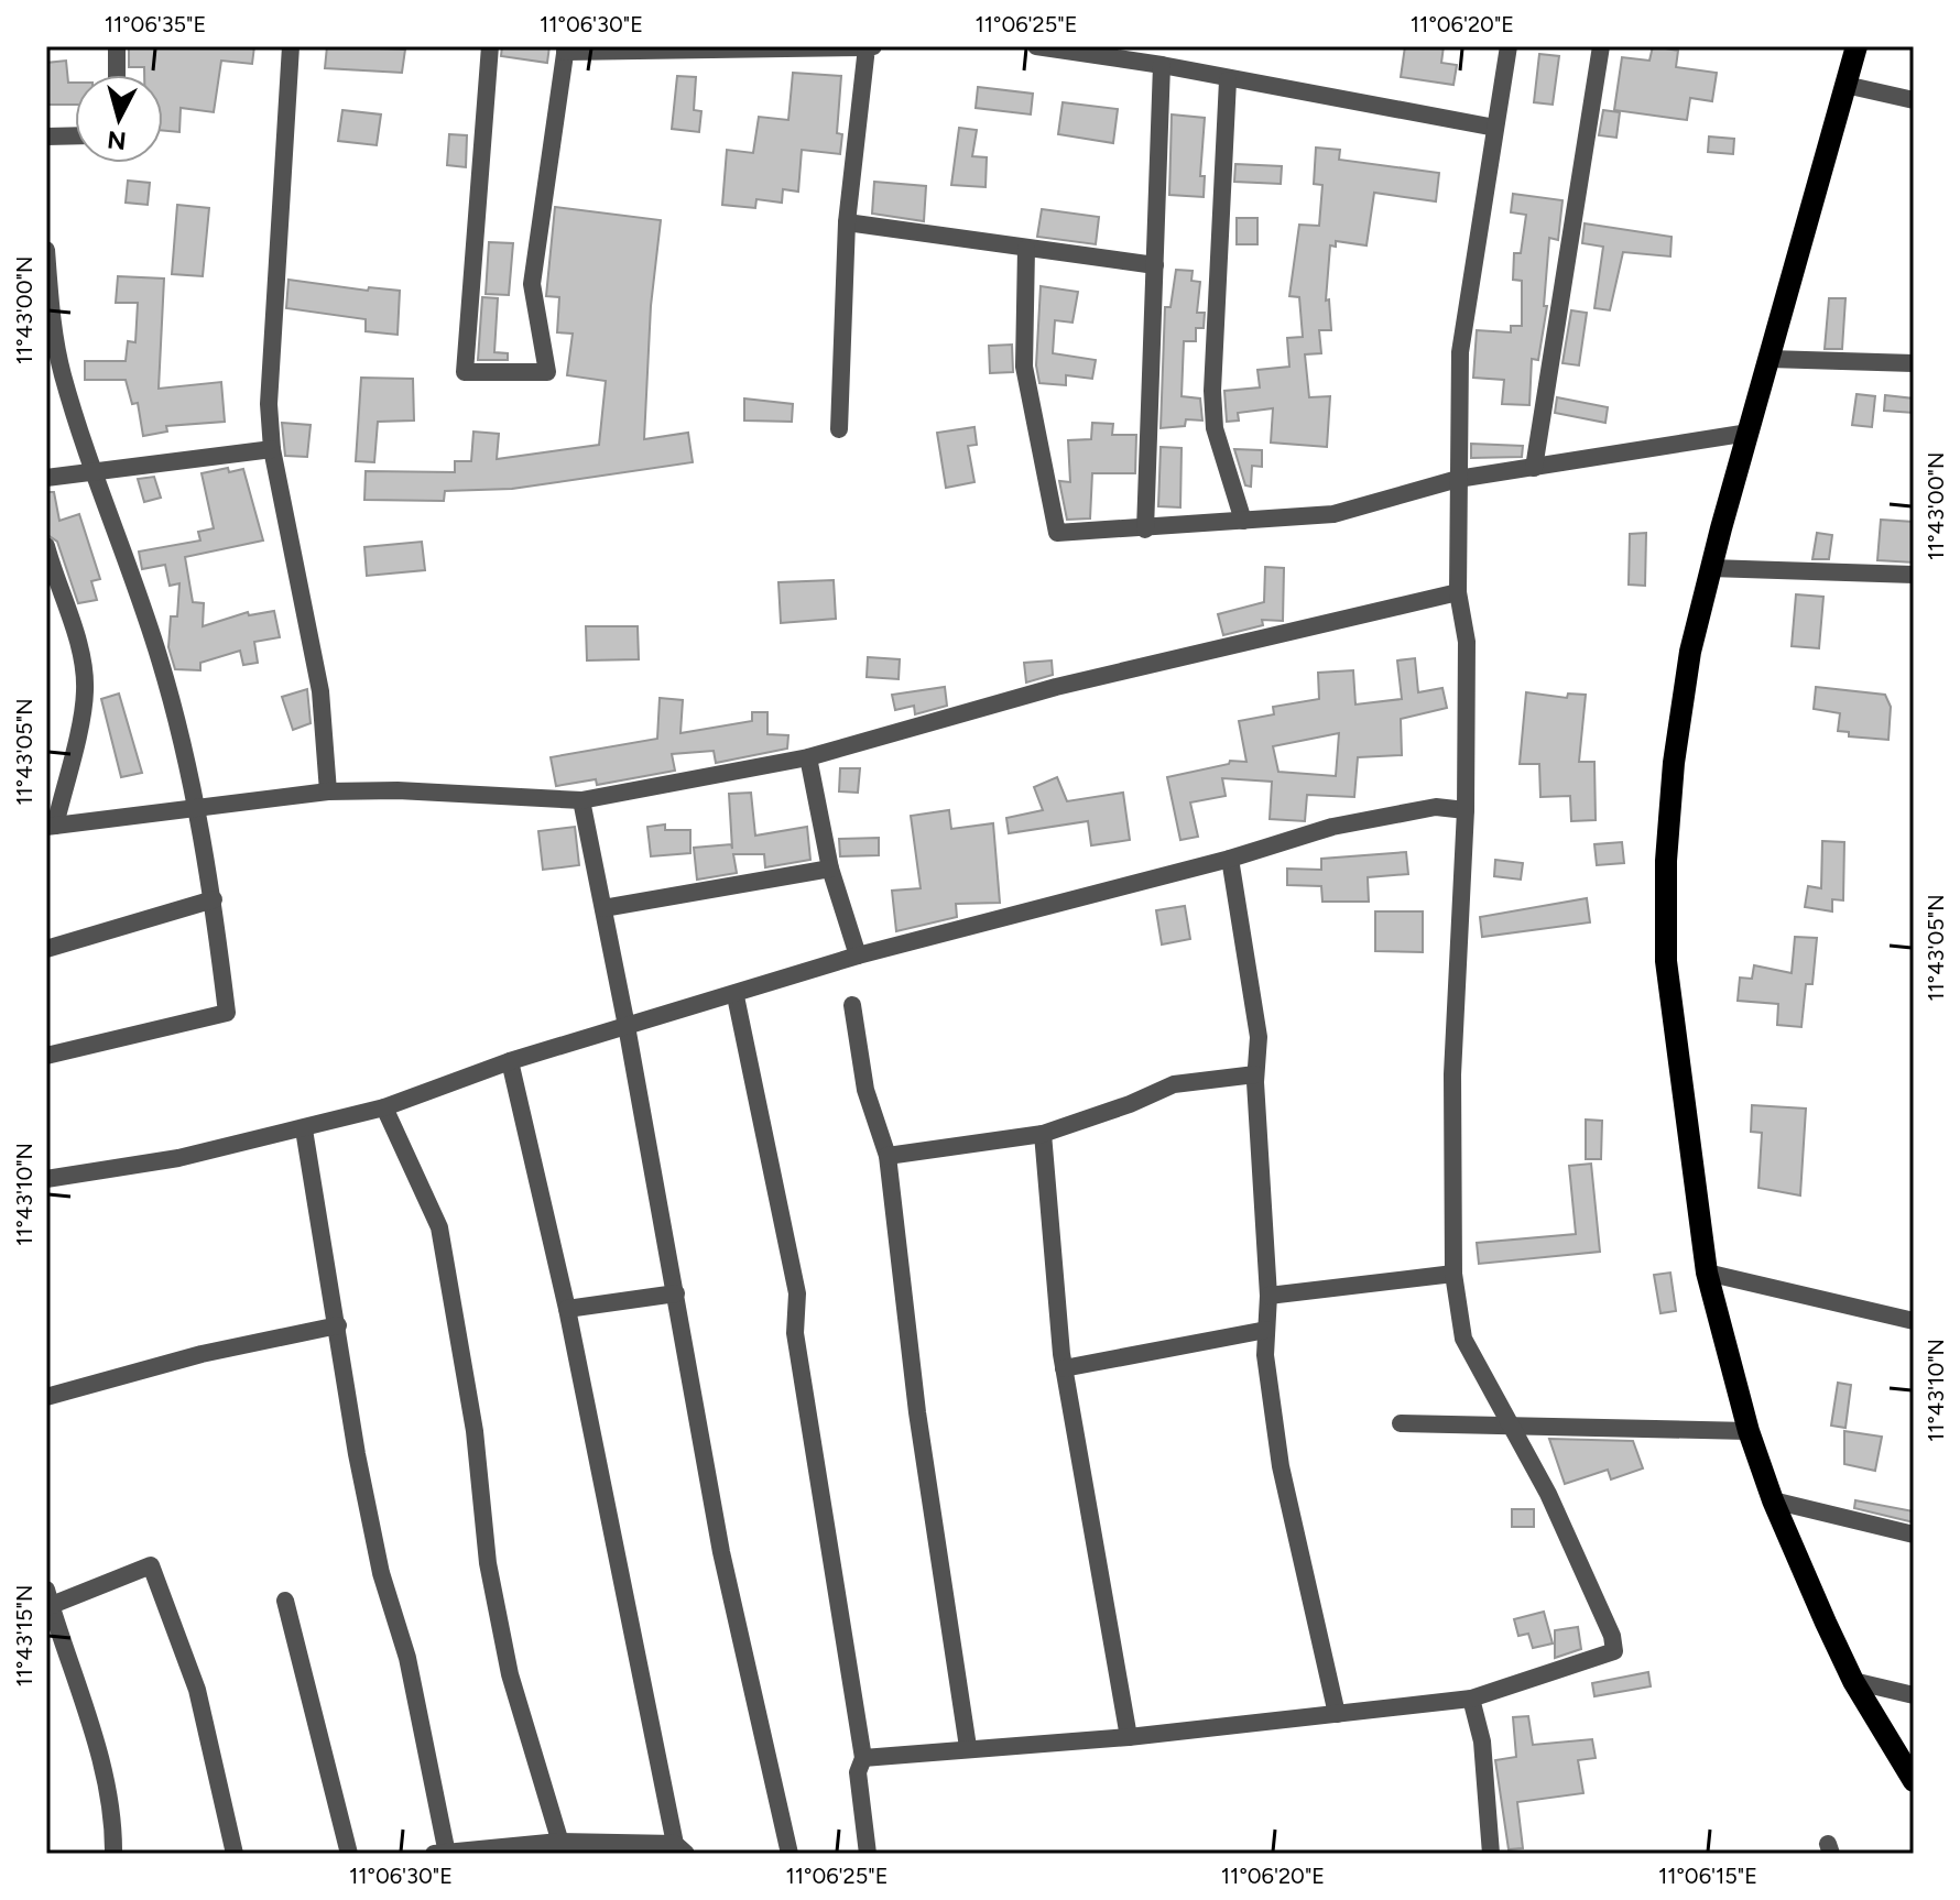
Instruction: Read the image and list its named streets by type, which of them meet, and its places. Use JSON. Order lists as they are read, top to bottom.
{
  "north": "bottom",
  "coordinates": [
    "11°06'35\"E",
    "11°06'30\"E",
    "11°06'25\"E",
    "11°06'20\"E",
    "11°43'00\"N",
    "11°43'05\"N",
    "11°43'10\"N",
    "11°43'15\"N",
    "11°06'15\"E"
  ]
}
